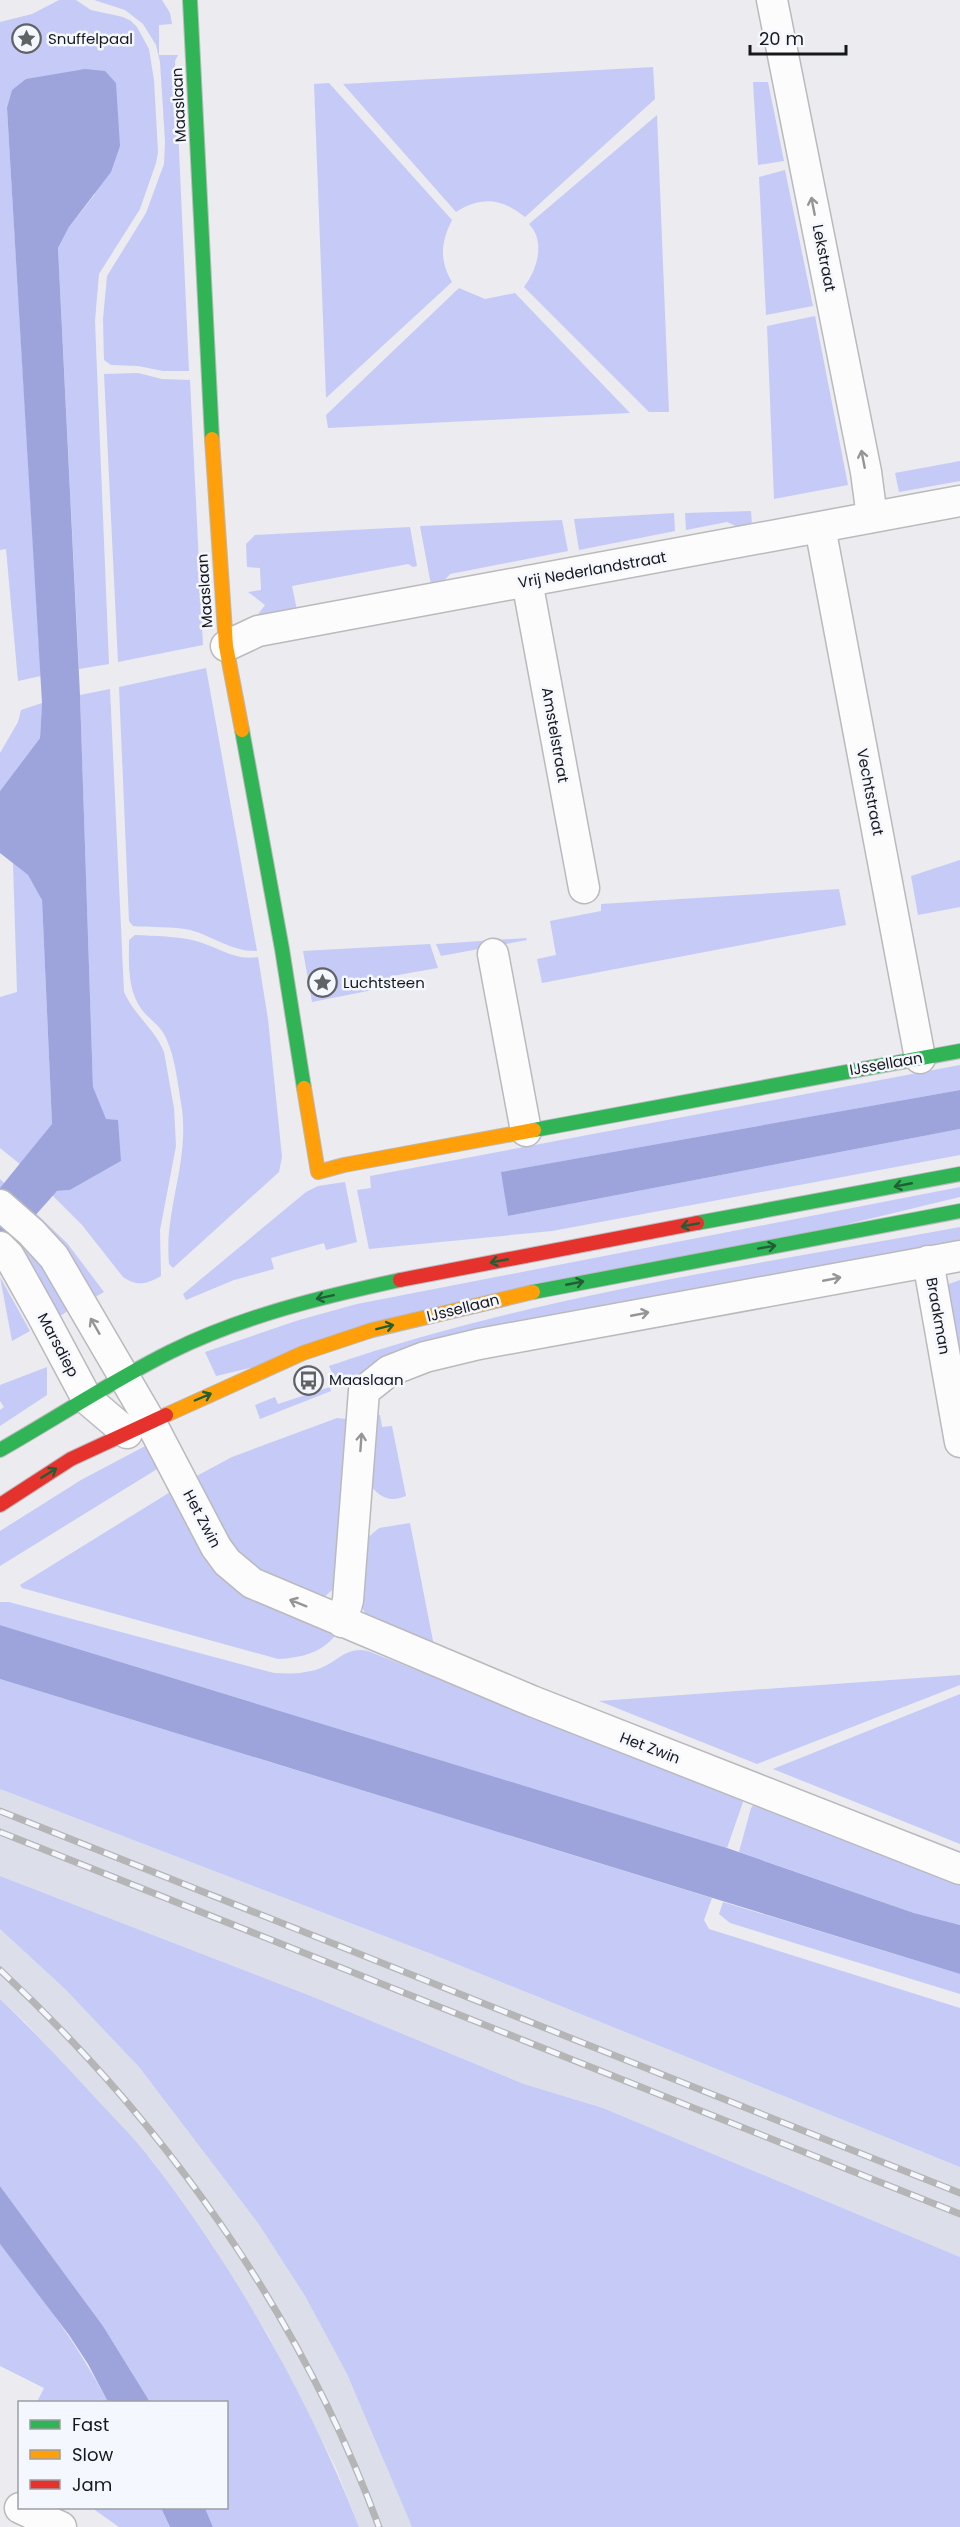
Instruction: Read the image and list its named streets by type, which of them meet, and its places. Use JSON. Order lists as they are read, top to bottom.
{
  "streets": {
    "main road": ["Maaslaan", "IJssellaan"],
    "street": [
      "Lekstraat",
      "Vrij Nederlandstraat",
      "Amstelstraat",
      "Vechtstraat",
      "Braakman",
      "Marsdiep",
      "Het Zwin"
    ]
  },
  "crossings": [
    ["Maaslaan", "Vrij Nederlandstraat"],
    ["Maaslaan", "IJssellaan"],
    ["Lekstraat", "Vrij Nederlandstraat"],
    ["Vrij Nederlandstraat", "Amstelstraat"],
    ["Vrij Nederlandstraat", "Vechtstraat"],
    ["Vechtstraat", "IJssellaan"],
    ["IJssellaan", "Marsdiep"],
    ["IJssellaan", "Het Zwin"],
    ["Marsdiep", "Het Zwin"]
  ],
  "one_way": ["Lekstraat"],
  "places": {
    "place": ["Snuffelpaal", "Luchtsteen"],
    "bus stop": ["Maaslaan"]
  },
  "legend": ["Fast", "Slow", "Jam"],
  "scale_bar": "20 m"
}
